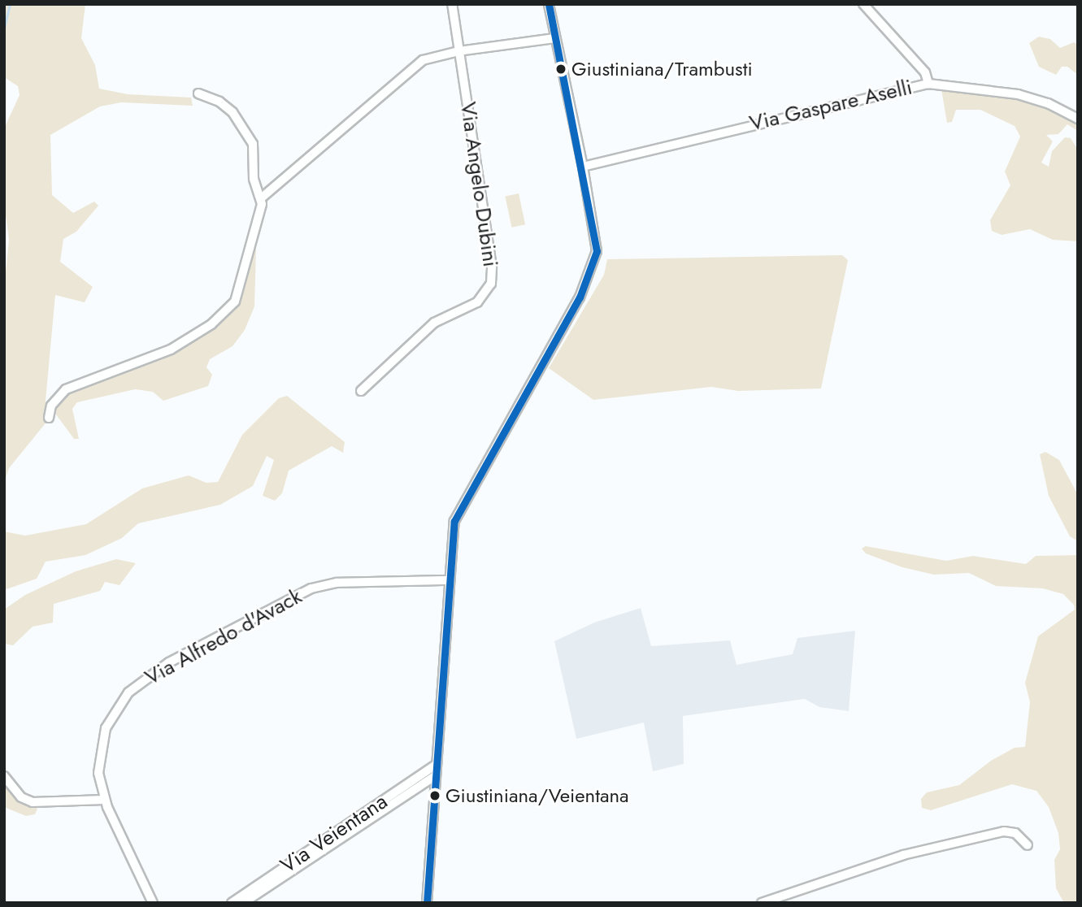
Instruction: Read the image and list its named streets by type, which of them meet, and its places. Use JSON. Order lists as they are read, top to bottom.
{
  "streets": {
    "street": [
      "Via Gaspare Aselli",
      "Via Angelo Dubini",
      "Via Alfredo d'Avack",
      "Via Veientana"
    ]
  },
  "places": ["Giustiniana/Trambusti", "Giustiniana/Veientana"]
}
